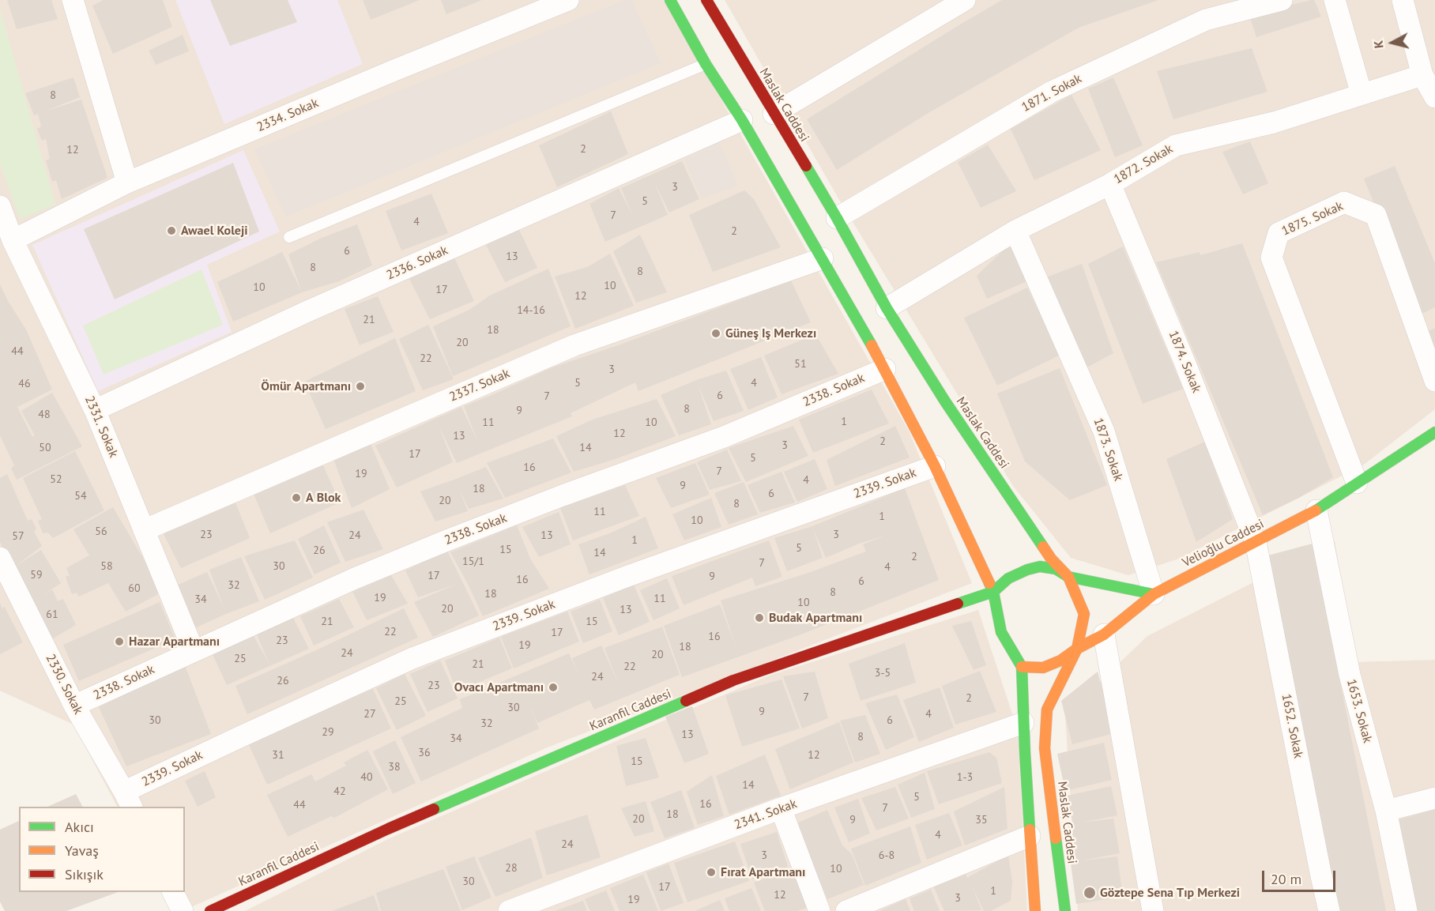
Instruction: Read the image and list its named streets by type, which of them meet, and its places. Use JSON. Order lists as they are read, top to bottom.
{
  "streets": {
    "main road": ["Maslak Caddesi", "Velioğlu Caddesi", "Karanfil Caddesi"],
    "street": [
      "1871. Sokak",
      "2334. Sokak",
      "1872. Sokak",
      "1875. Sokak",
      "2336. Sokak",
      "1874. Sokak",
      "2337. Sokak",
      "2338. Sokak",
      "2331. Sokak",
      "1873. Sokak",
      "2339. Sokak",
      "2330. Sokak",
      "1653. Sokak",
      "1652. Sokak",
      "2341. Sokak"
    ]
  },
  "crossings": [
    ["1871. Sokak", "Maslak Caddesi"],
    ["Maslak Caddesi", "1872. Sokak"],
    ["Maslak Caddesi", "Velioğlu Caddesi"],
    ["Maslak Caddesi", "Karanfil Caddesi"],
    ["2334. Sokak", "2331. Sokak"],
    ["1872. Sokak", "1874. Sokak"],
    ["1872. Sokak", "1873. Sokak"],
    ["1875. Sokak", "Velioğlu Caddesi"],
    ["2336. Sokak", "2331. Sokak"],
    ["1874. Sokak", "Velioğlu Caddesi"],
    ["1874. Sokak", "1652. Sokak"],
    ["2337. Sokak", "2331. Sokak"],
    ["2338. Sokak", "2331. Sokak"],
    ["2338. Sokak", "2330. Sokak"],
    ["1873. Sokak", "Velioğlu Caddesi"],
    ["2339. Sokak", "2330. Sokak"],
    ["Velioğlu Caddesi", "Karanfil Caddesi"],
    ["Velioğlu Caddesi", "1653. Sokak"],
    ["Velioğlu Caddesi", "1652. Sokak"]
  ],
  "places": [
    "Awael Koleji",
    "Güneş Iş Merkezı",
    "Ömür Apartmanı",
    "A Blok",
    "Budak Apartmanı",
    "Hazar Apartmanı",
    "Ovacı Apartmanı",
    "Fırat Apartmanı",
    "Göztepe Sena Tıp Merkezi"
  ],
  "house_numbers": [
    "8",
    "2",
    "12",
    "3",
    "5",
    "7",
    "4",
    "2",
    "6",
    "13",
    "8",
    "8",
    "10",
    "10",
    "17",
    "12",
    "14-16",
    "21",
    "18",
    "20",
    "44",
    "22",
    "51",
    "3",
    "5",
    "4",
    "46",
    "6",
    "7",
    "8",
    "9",
    "48",
    "1",
    "11",
    "10",
    "12",
    "13",
    "2",
    "3",
    "50",
    "14",
    "17",
    "5",
    "16",
    "7",
    "19",
    "52",
    "4",
    "9",
    "18",
    "6",
    "54",
    "20",
    "8",
    "11",
    "1",
    "10",
    "56",
    "23",
    "3",
    "24",
    "13",
    "57",
    "1",
    "5",
    "15",
    "26",
    "14",
    "2",
    "15/1",
    "7",
    "58",
    "30",
    "4",
    "59",
    "17",
    "9",
    "16",
    "6",
    "32",
    "60",
    "8",
    "18",
    "19",
    "11",
    "34",
    "10",
    "20",
    "13",
    "61",
    "21",
    "15",
    "22",
    "17",
    "16",
    "23",
    "19",
    "18",
    "24",
    "20",
    "25",
    "21",
    "22",
    "3-5",
    "24",
    "26",
    "23",
    "7",
    "2",
    "25",
    "30",
    "9",
    "27",
    "4",
    "30",
    "6",
    "32",
    "29",
    "13",
    "8",
    "34",
    "36",
    "31",
    "12",
    "15",
    "38",
    "40",
    "1-3",
    "14",
    "42",
    "5",
    "16",
    "44",
    "7",
    "18",
    "20",
    "9",
    "35",
    "4",
    "24",
    "3",
    "6-8",
    "28",
    "10",
    "30",
    "17",
    "1",
    "12",
    "3",
    "19"
  ],
  "legend": ["Akıcı", "Yavaş", "Sıkışık"],
  "scale_bar": "20 m",
  "north": "left"
}
